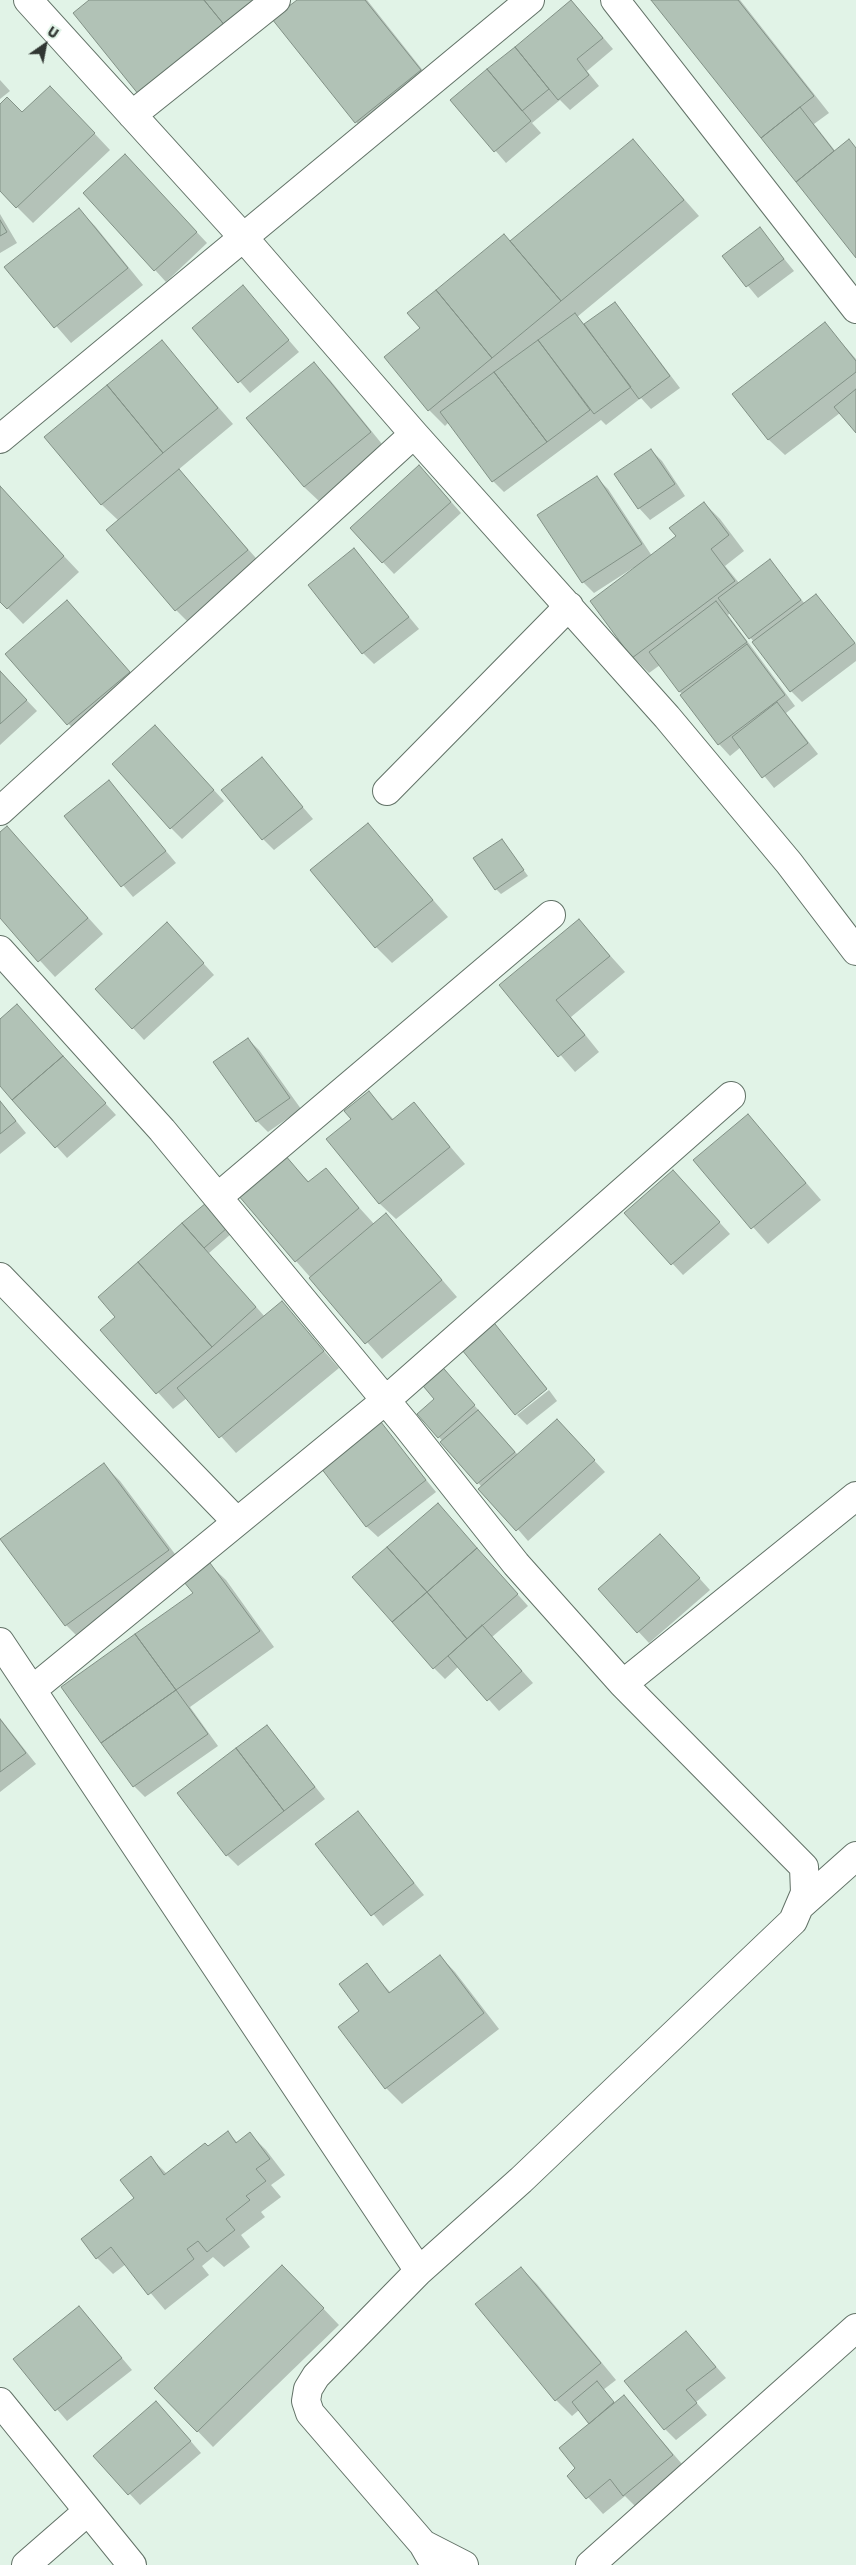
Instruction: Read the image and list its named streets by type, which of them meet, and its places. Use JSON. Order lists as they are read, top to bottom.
{
  "north": "top right"
}
